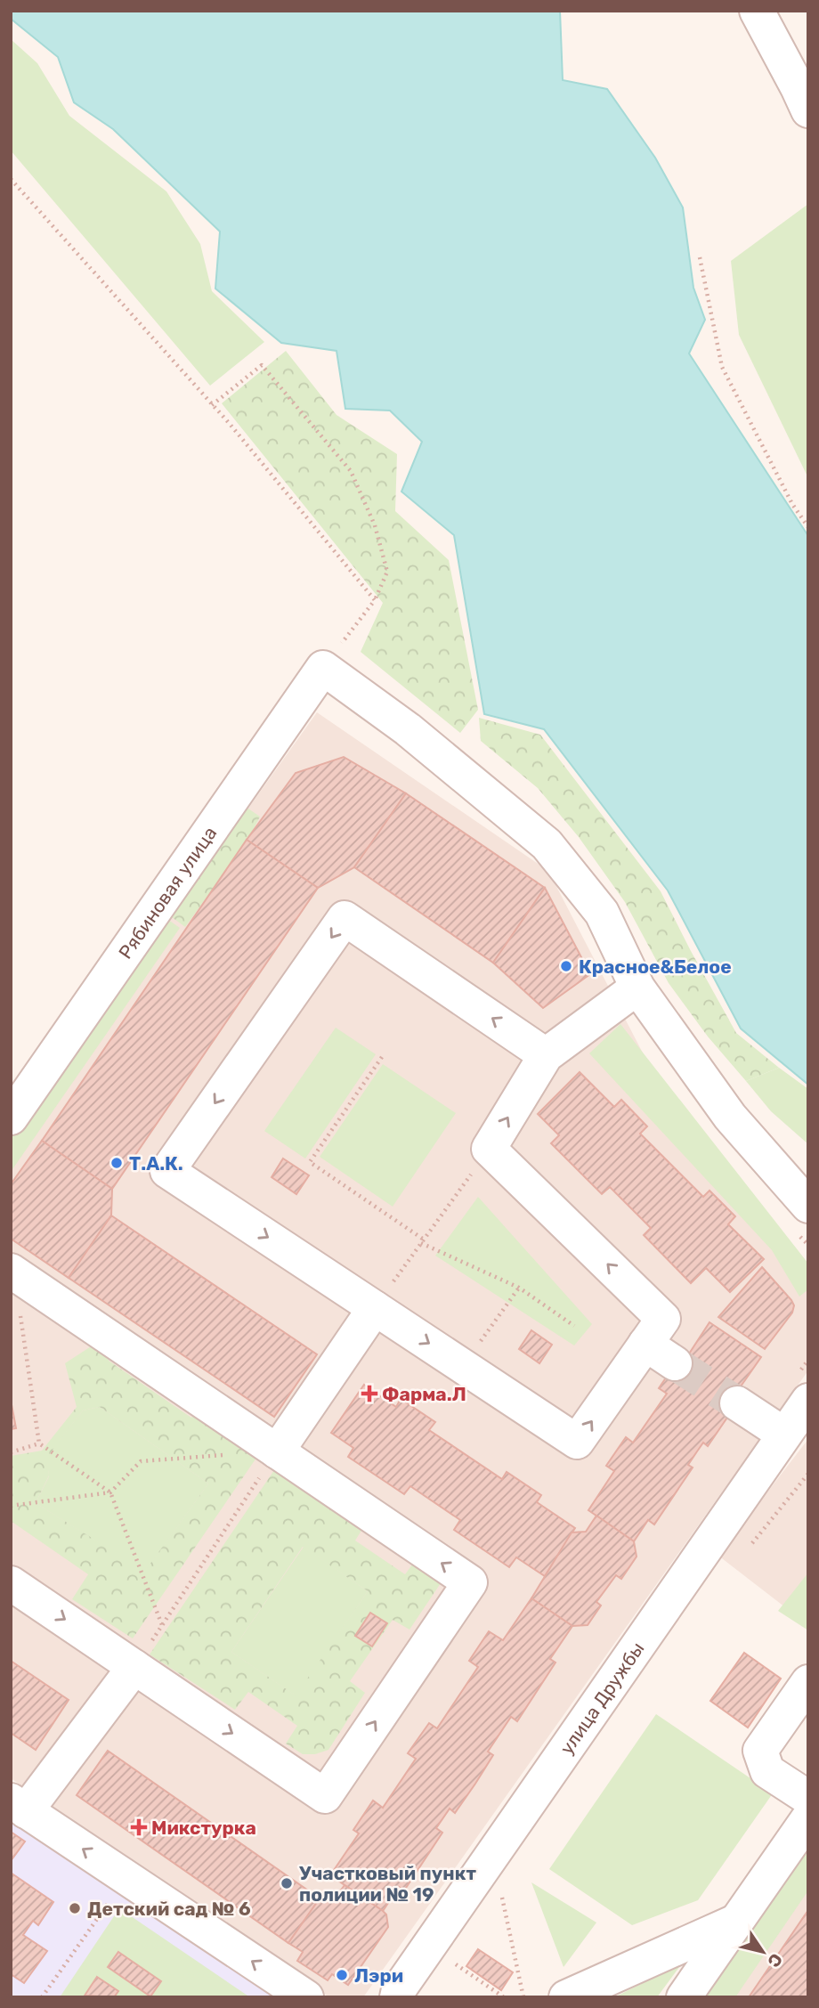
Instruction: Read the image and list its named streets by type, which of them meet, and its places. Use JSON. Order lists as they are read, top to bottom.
{
  "streets": {
    "street": ["Рябиновая улица", "улица Дружбы"]
  },
  "places": {
    "other": [
      "Красное&Белое",
      "Т.А.К.",
      "Участковый пункт полиции № 19",
      "Детский сад № 6",
      "Лэри"
    ],
    "health": ["Фарма.Л", "Микстурка"]
  },
  "north": "bottom right"
}
